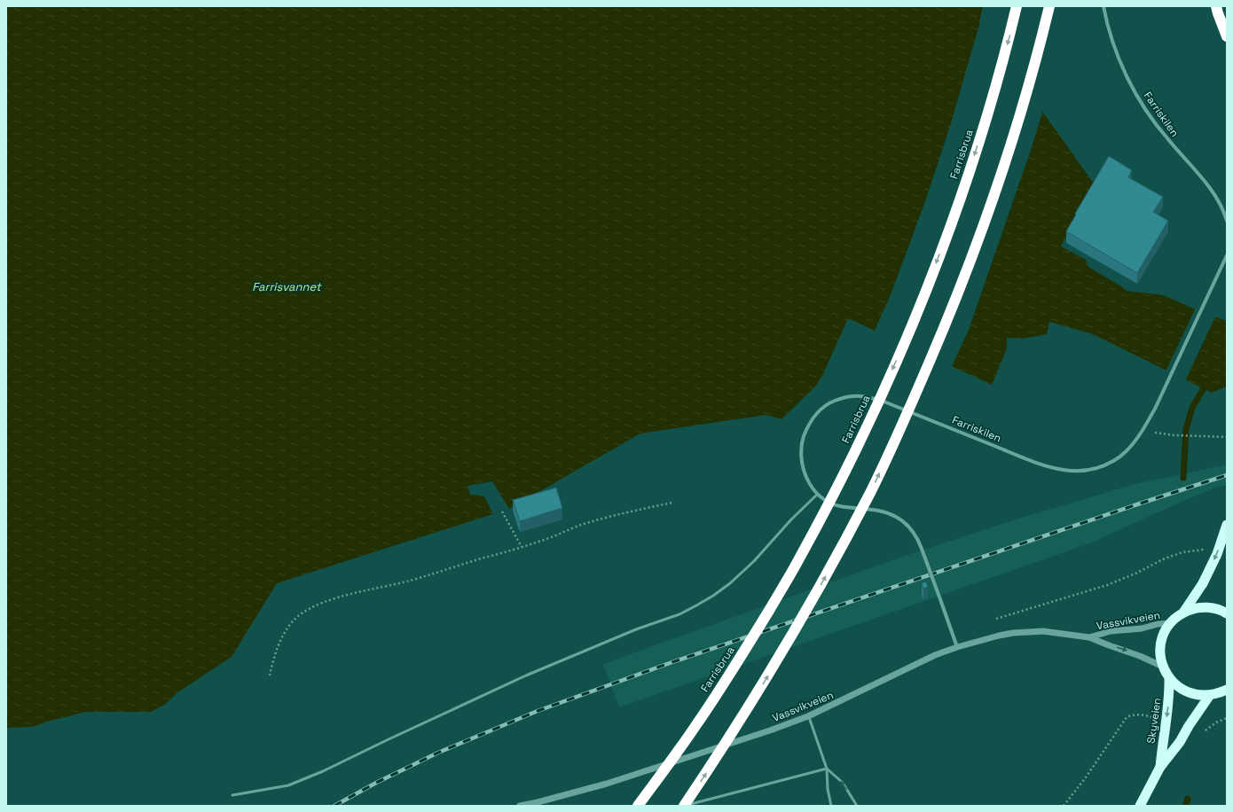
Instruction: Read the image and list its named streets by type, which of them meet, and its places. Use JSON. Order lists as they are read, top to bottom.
{
  "streets": {
    "highway": ["Farrisbrua", "Skyveien"],
    "street": ["Farriskilen", "Vassvikveien"]
  },
  "crossings": [
    ["Farriskilen", "Vassvikveien"]
  ],
  "one_way": ["Skyveien"],
  "water": ["Farrisvannet"]
}
